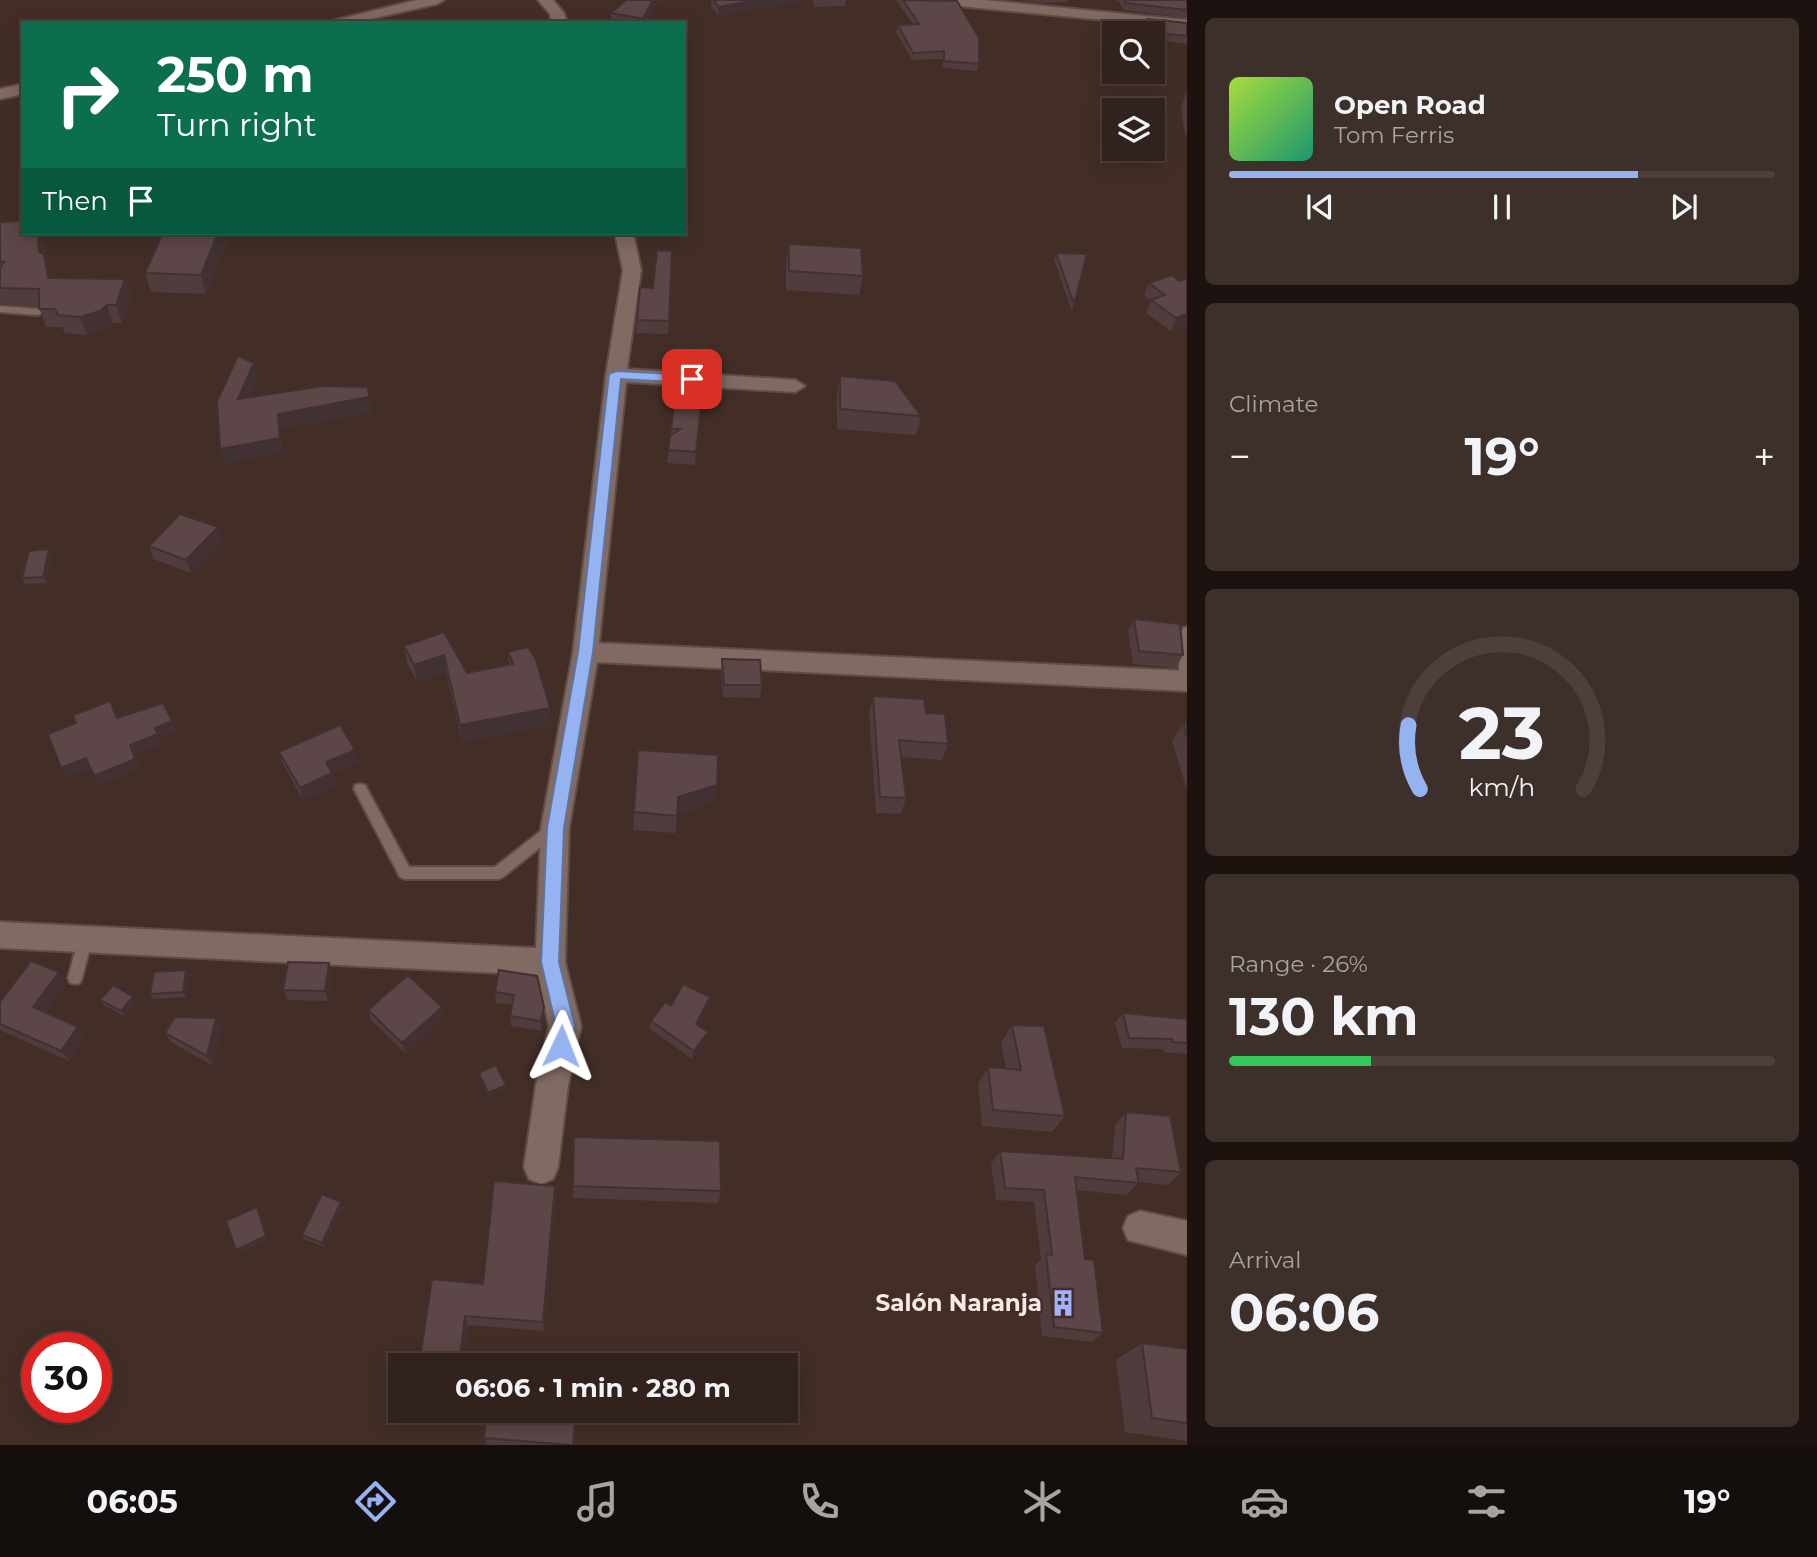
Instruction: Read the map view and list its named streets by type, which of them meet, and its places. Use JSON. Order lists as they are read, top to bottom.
{
  "places": {
    "building": ["Salón Naranja"]
  },
  "page": {
    "turn": ["250 m", "Turn right"],
    "song": ["Open Road", "Tom Ferris"],
    "then": "Then",
    "tile": [
      "Climate",
      ["Range · 26%", "130 km"],
      ["Arrival", "06:06"]
    ],
    "heat": ["−", "19°", "+"],
    "limit": "30",
    "trip": "06:06 · 1 min · 280 m",
    "tabs": ["06:05", "19°"],
    "gauge": ["23", "km/h"]
  }
}
